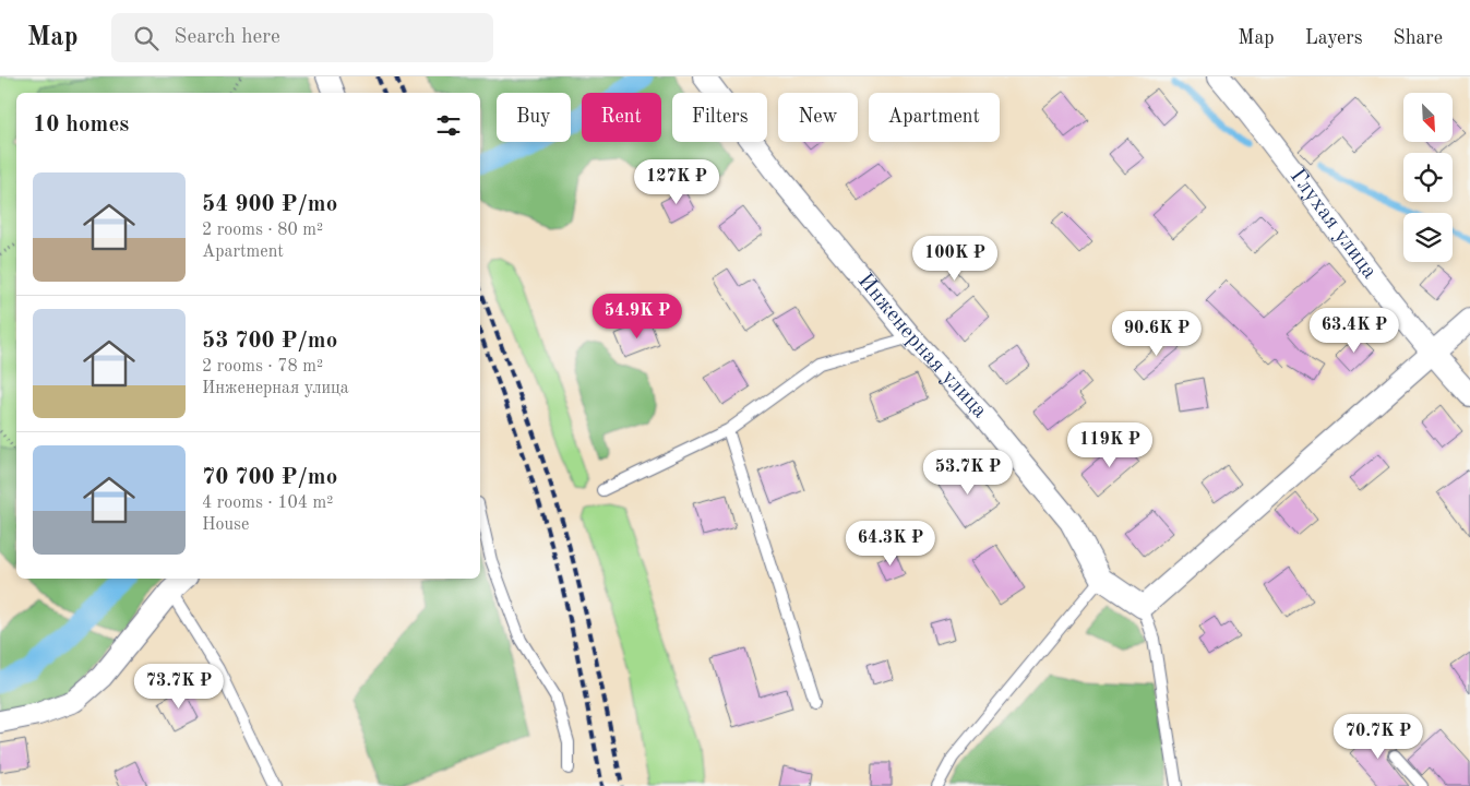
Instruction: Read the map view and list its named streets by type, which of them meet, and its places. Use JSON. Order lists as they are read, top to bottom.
{
  "streets": {
    "street": ["Глухая улица", "Инженерная улица"]
  },
  "north": "bottom right",
  "page": {
    "header": "Map",
    "search": "Search here",
    "nav": ["Map", "Layers", "Share"],
    "chip": [
      "Buy",
      "Rent",
      "Filters",
      "New",
      "Apartment"
    ],
    "heading": "10 homes",
    "list": [
      {
        "name": "54 900 ₽/mo",
        "note": "2 rooms · 80 m² · Apartment"
      },
      {
        "name": "53 700 ₽/mo",
        "note": "2 rooms · 78 m² · Инженерная улица"
      },
      {
        "name": "70 700 ₽/mo",
        "note": "4 rooms · 104 m² · House"
      }
    ],
    "price": [
      "127K ₽",
      "100K ₽",
      "54.9K ₽",
      "63.4K ₽",
      "90.6K ₽",
      "119K ₽",
      "53.7K ₽",
      "64.3K ₽",
      "73.7K ₽",
      "70.7K ₽"
    ]
  }
}
